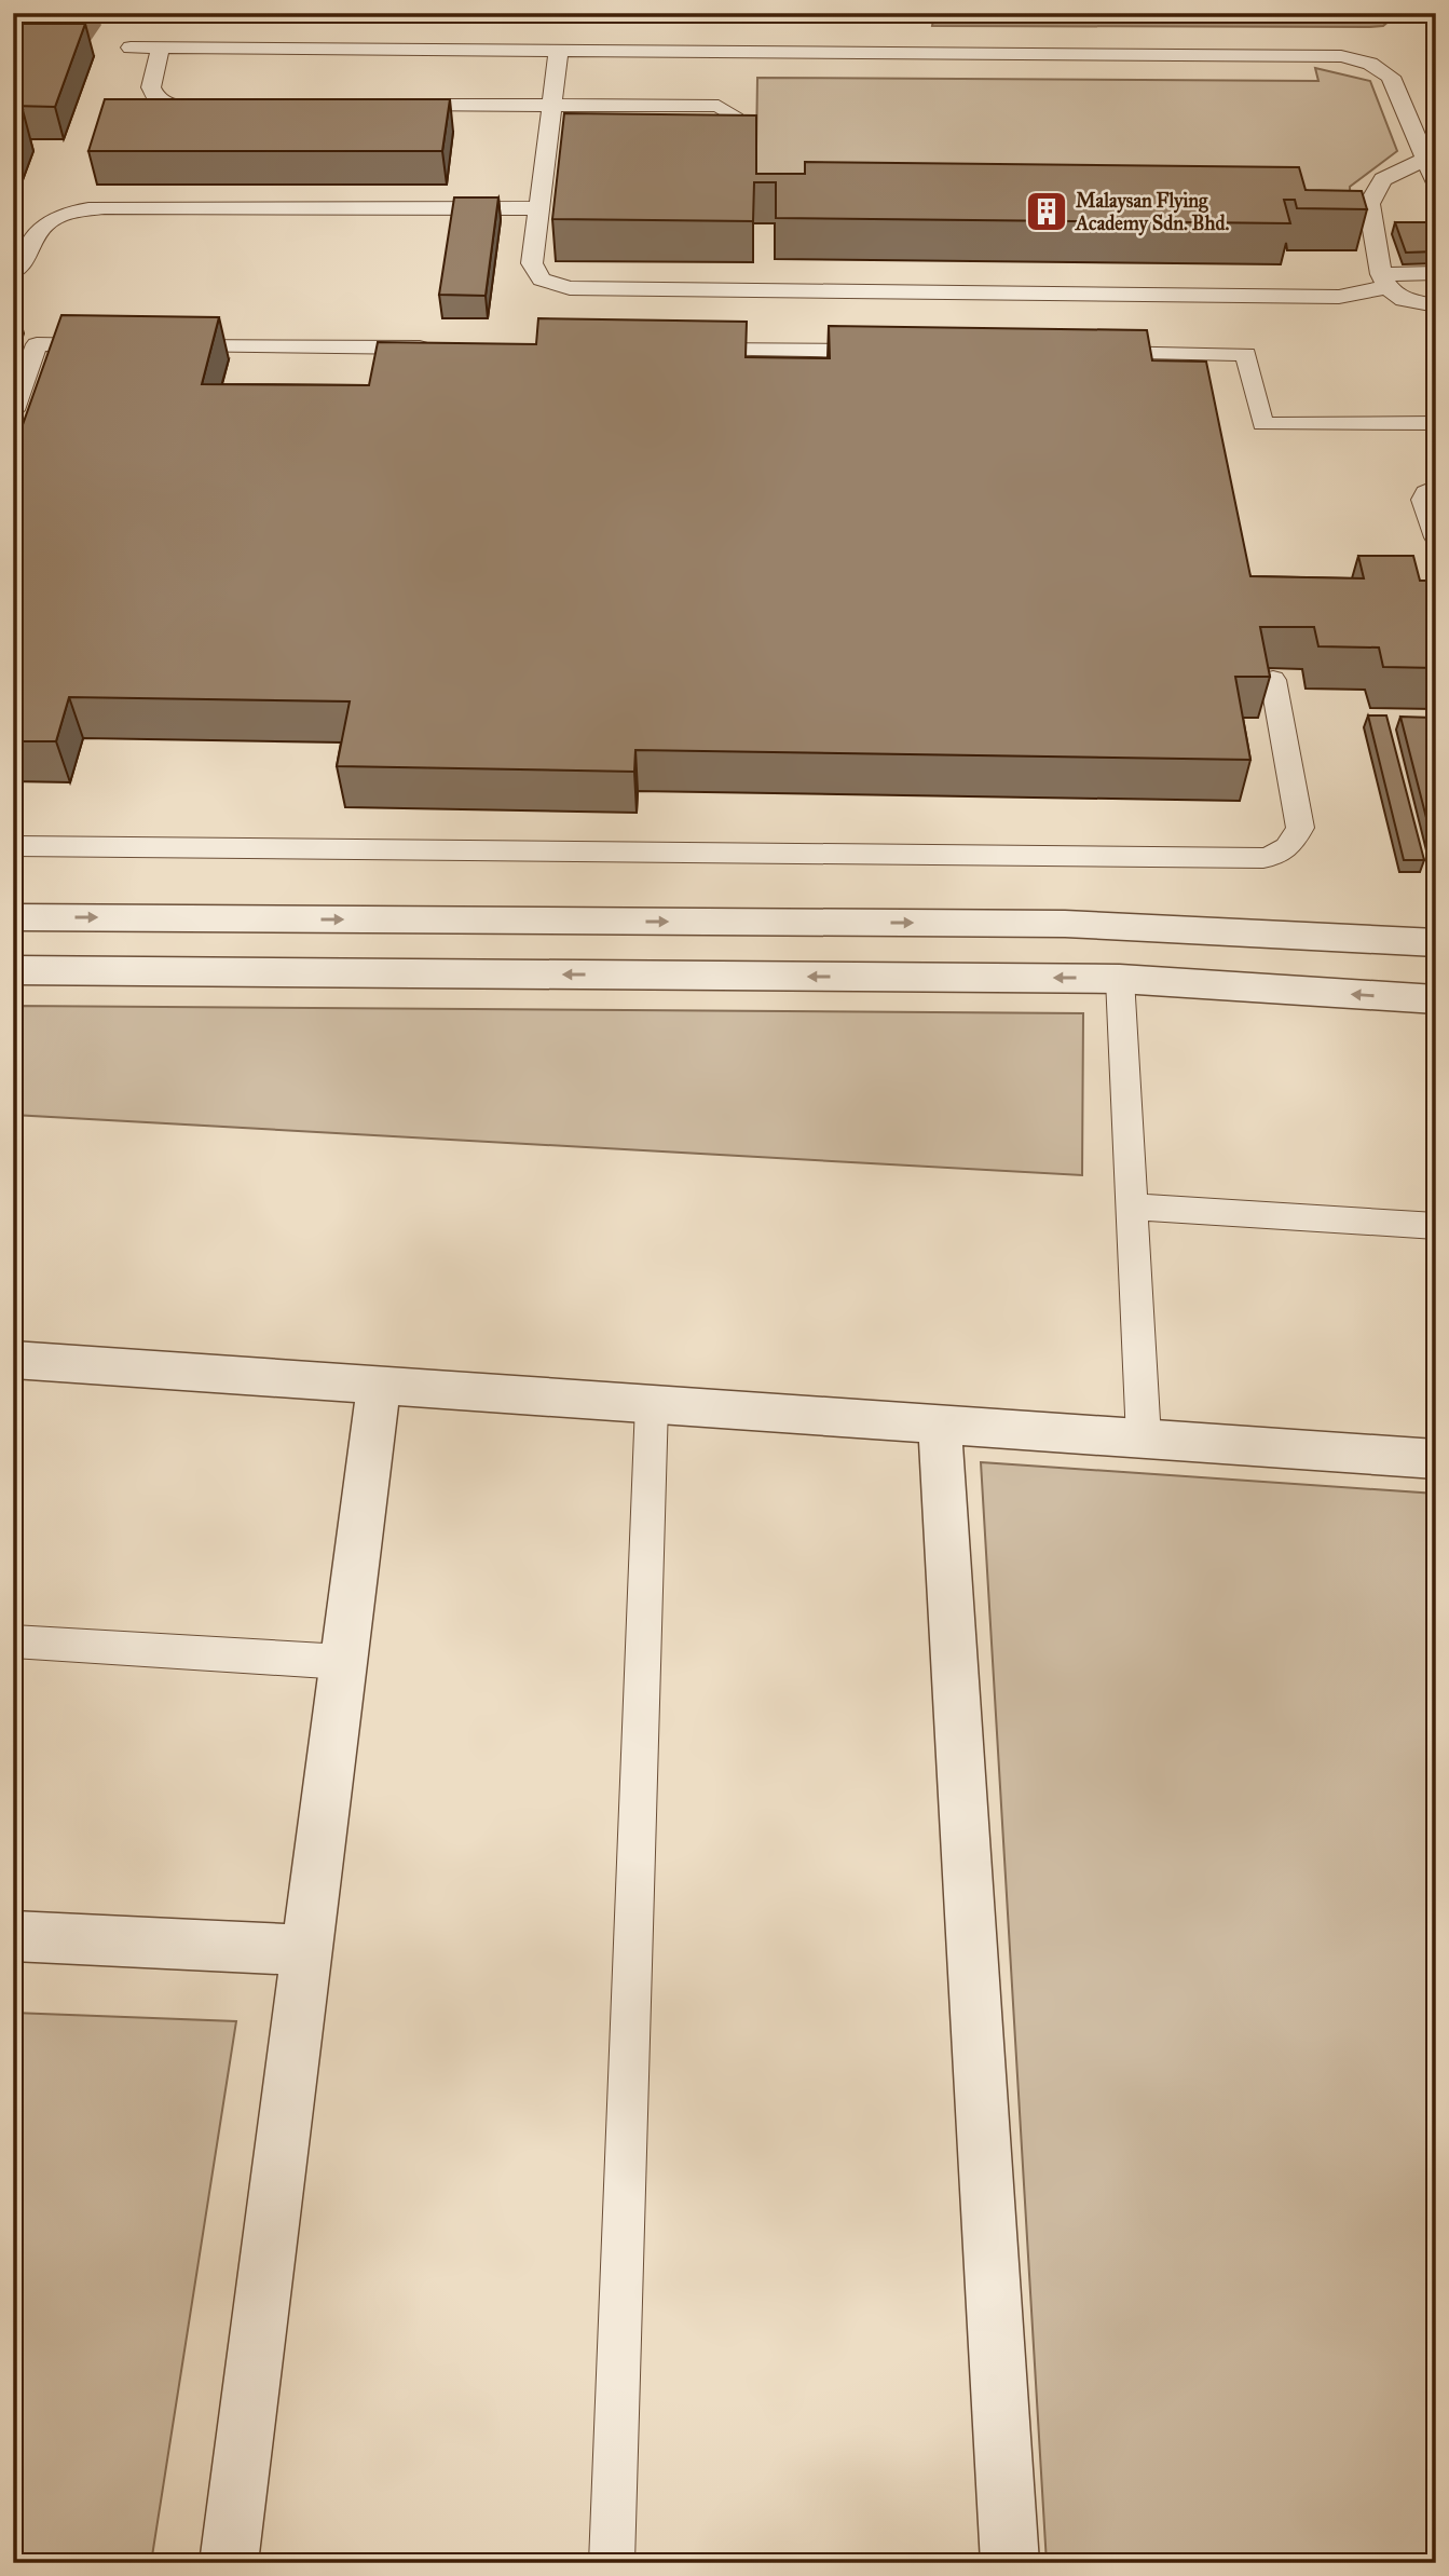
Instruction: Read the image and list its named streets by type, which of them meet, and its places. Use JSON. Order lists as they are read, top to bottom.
{
  "places": {
    "building": ["Malaysan Flying Academy Sdn. Bhd."]
  }
}
